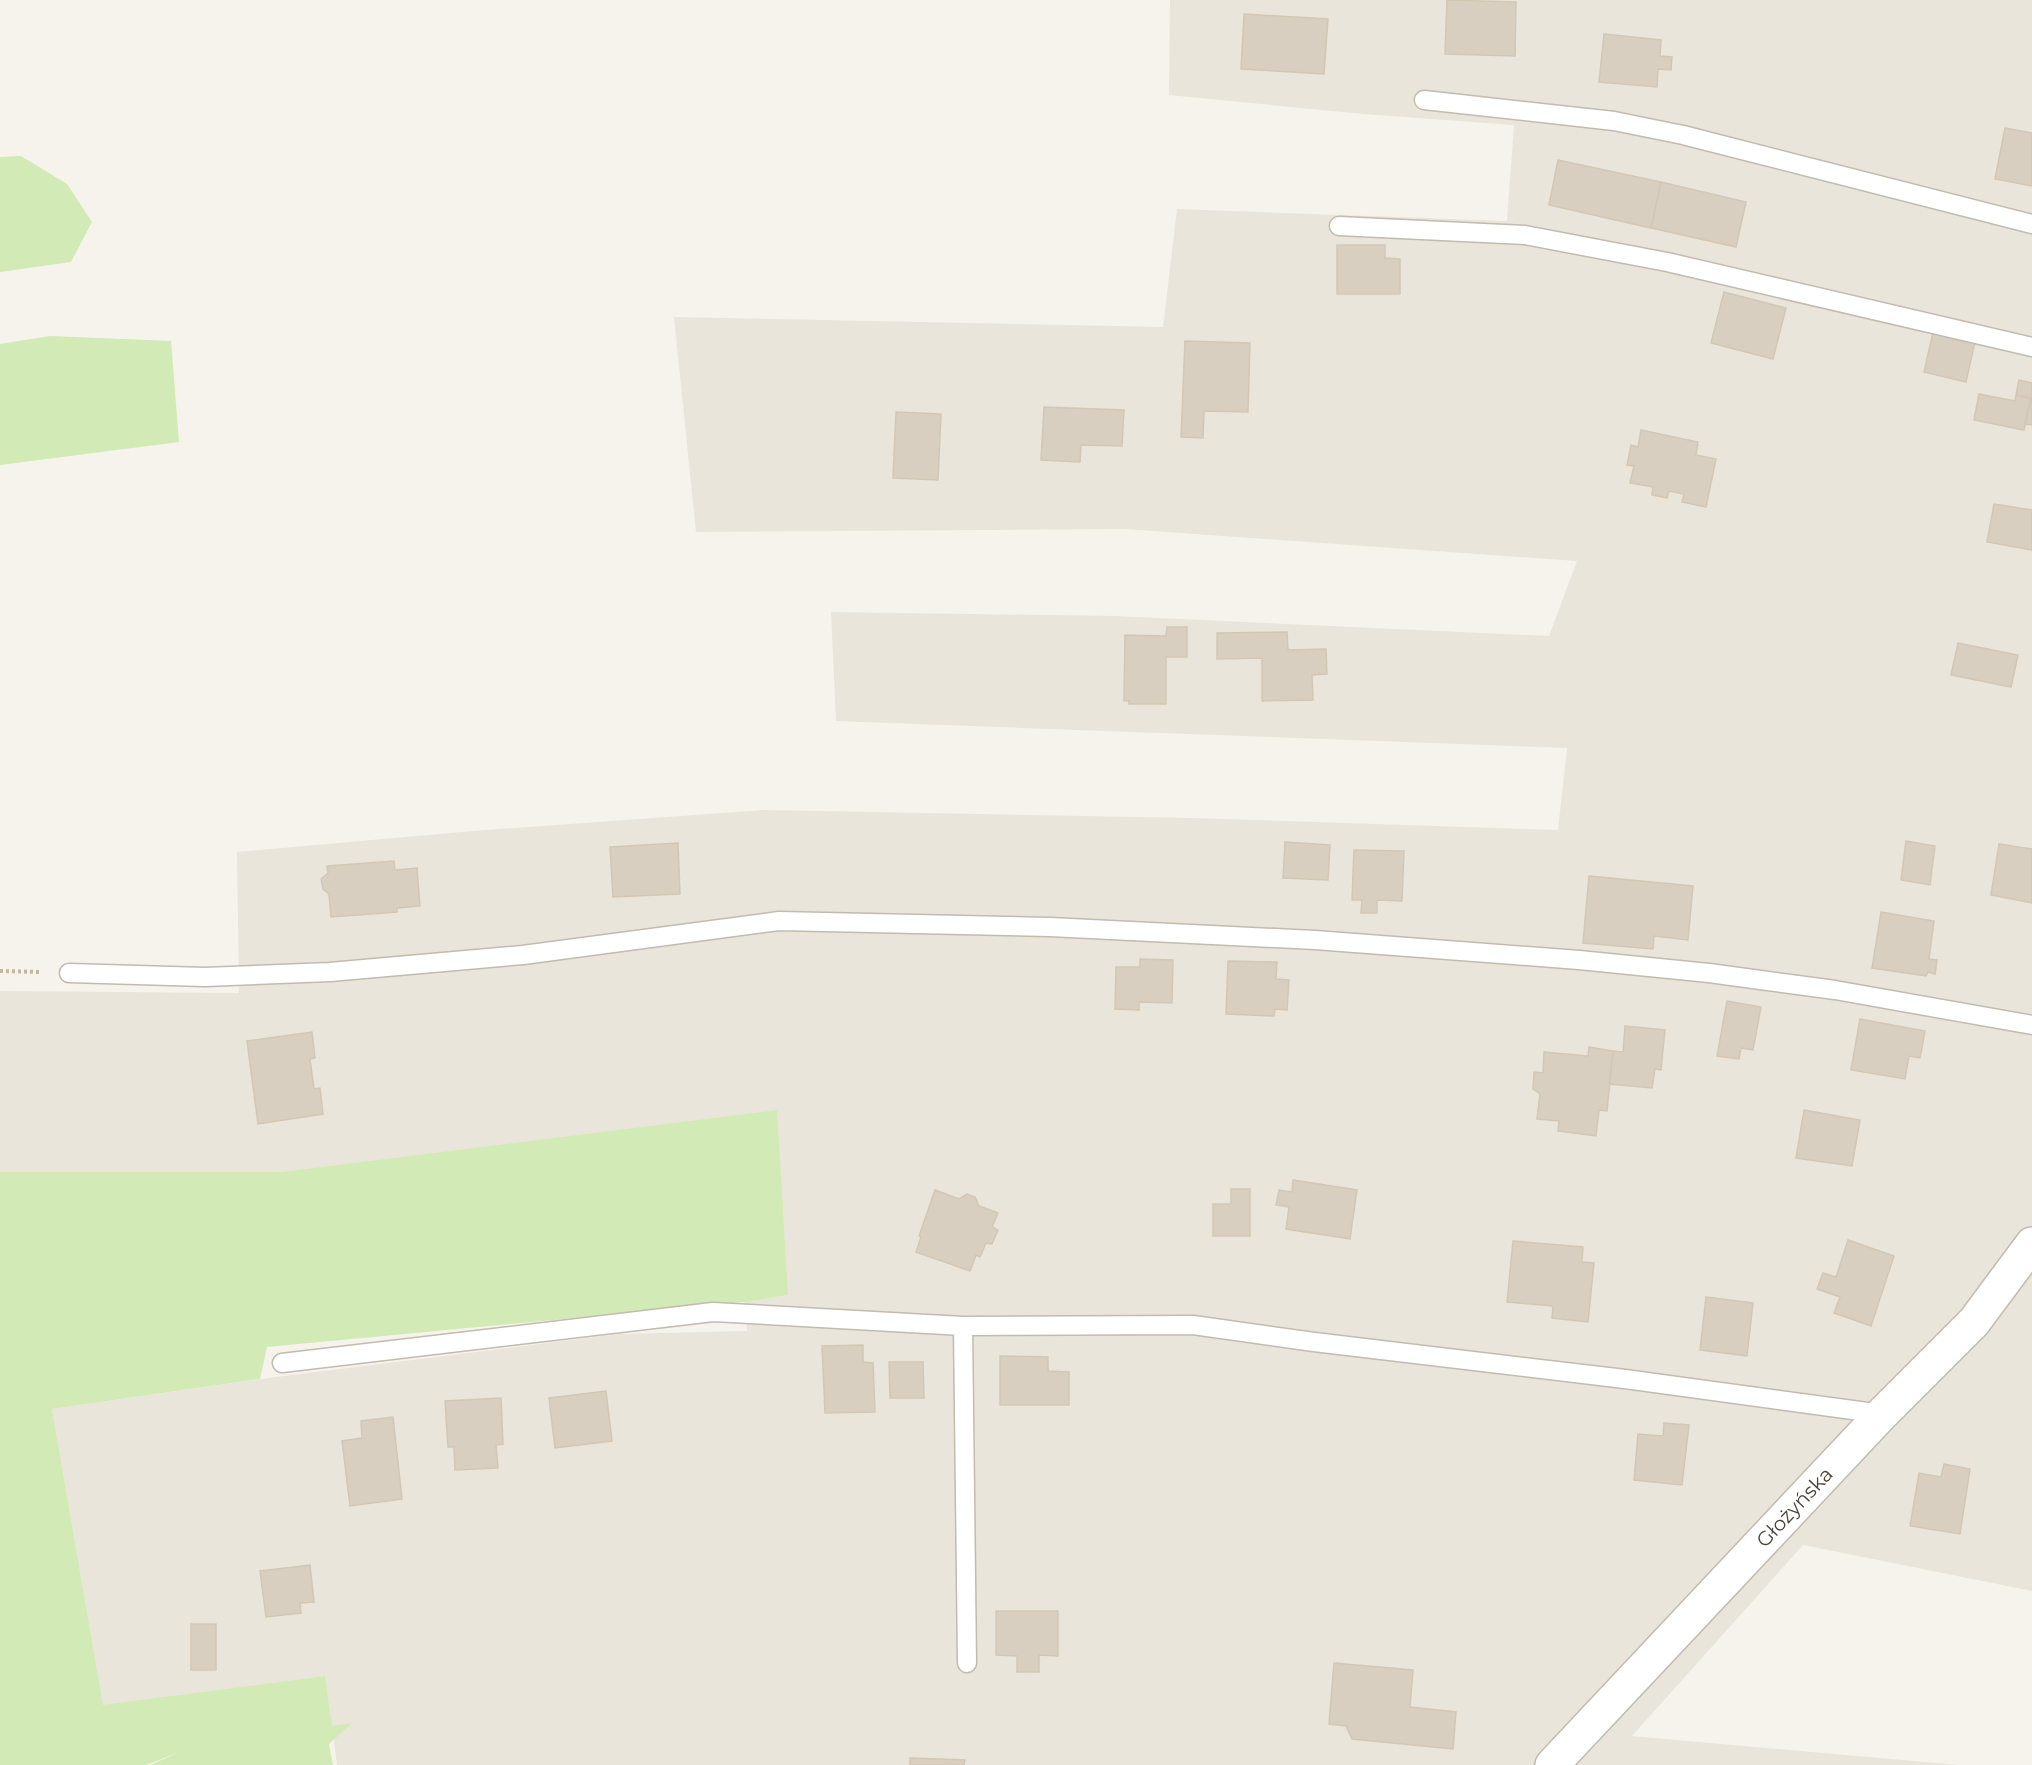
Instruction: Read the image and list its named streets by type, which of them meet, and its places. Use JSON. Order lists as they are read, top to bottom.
{
  "streets": {
    "street": ["Głożyńska"]
  }
}
